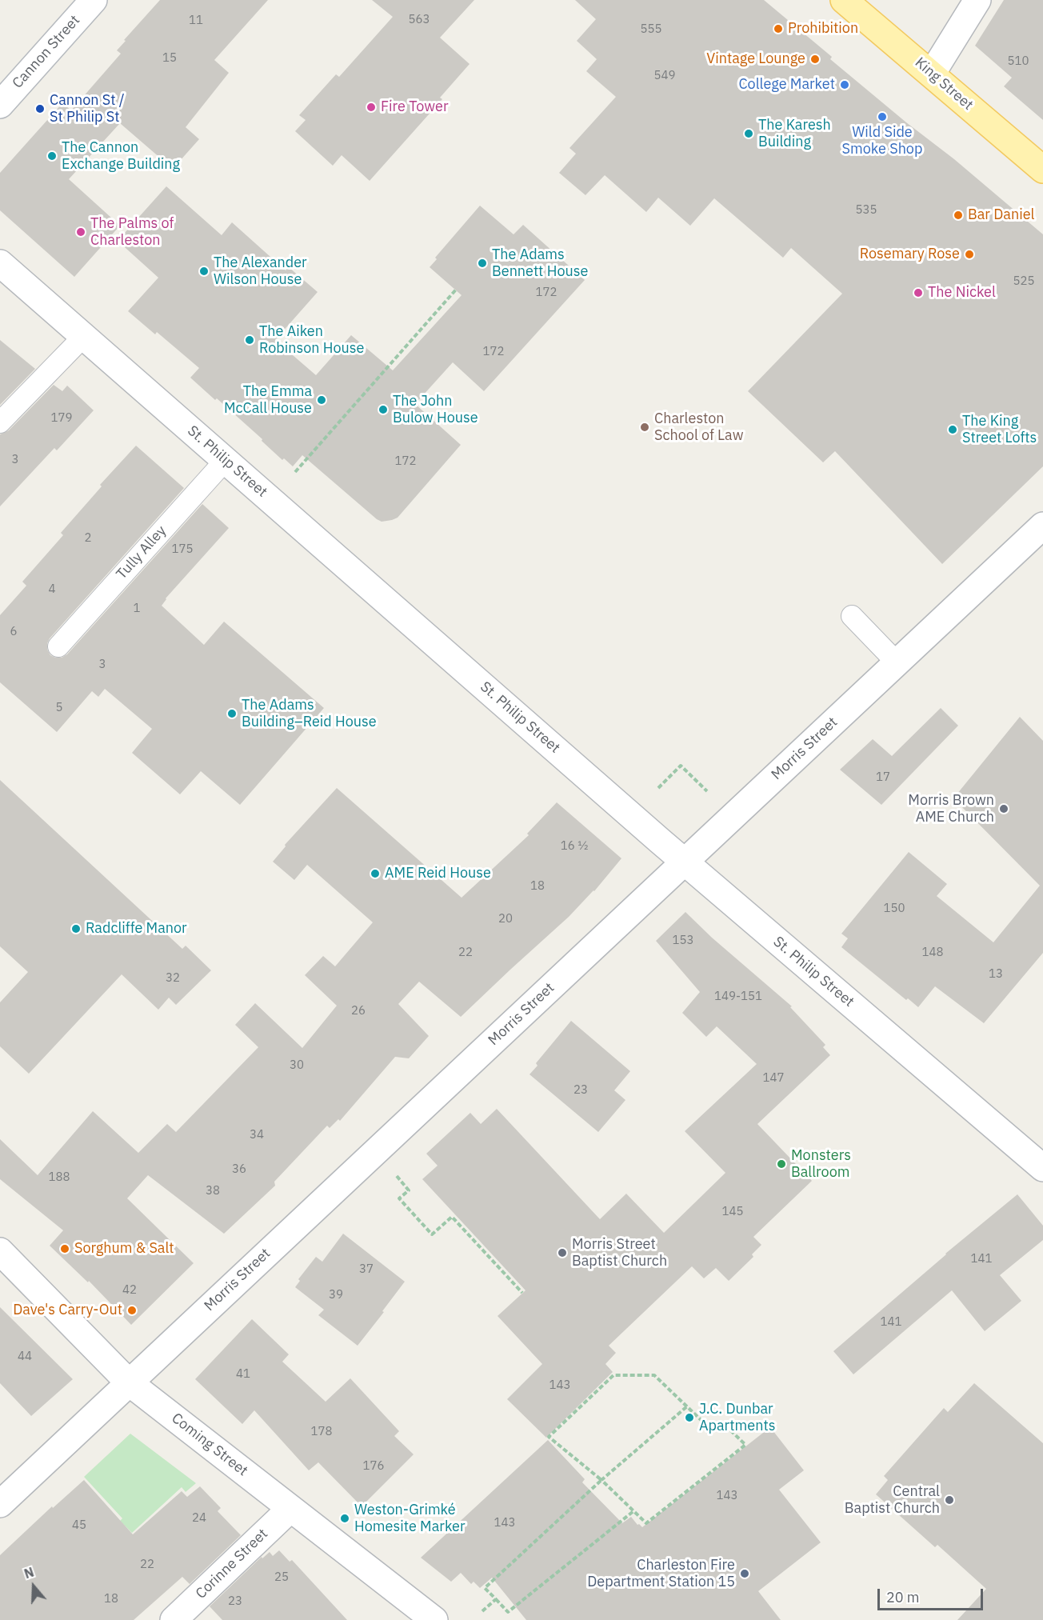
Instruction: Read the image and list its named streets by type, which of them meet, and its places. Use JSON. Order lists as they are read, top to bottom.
{
  "streets": {
    "main road": ["King Street"],
    "street": [
      "Cannon Street",
      "St. Philip Street",
      "Morris Street",
      "Coming Street",
      "Corinne Street"
    ],
    "lane": ["Tully Alley"]
  },
  "crossings": [
    ["St. Philip Street", "Tully Alley"],
    ["St. Philip Street", "Morris Street"],
    ["Morris Street", "Coming Street"],
    ["Coming Street", "Corinne Street"]
  ],
  "places": [
    "Prohibition",
    "Vintage Lounge",
    "College Market",
    "Fire Tower",
    "Cannon St / St Philip St",
    "Wild Side Smoke Shop",
    "The Karesh Building",
    "The Cannon Exchange Building",
    "Bar Daniel",
    "The Palms of Charleston",
    "Rosemary Rose",
    "The Adams Bennett House",
    "The Alexander Wilson House",
    "The Nickel",
    "The Aiken Robinson House",
    "The Emma McCall House",
    "The John Bulow House",
    "Charleston School of Law",
    "The King Street Lofts",
    "The Adams Building–Reid House",
    "Morris Brown AME Church",
    "AME Reid House",
    "Radcliffe Manor",
    "Monsters Ballroom",
    "Sorghum & Salt",
    "Morris Street Baptist Church",
    "Dave's Carry-Out",
    "J.C. Dunbar Apartments",
    "Central Baptist Church",
    "Weston-Grimké Homesite Marker",
    "Charleston Fire Department Station 15"
  ],
  "house_numbers": [
    "563",
    "11",
    "555",
    "15",
    "510",
    "549",
    "535",
    "525",
    "172",
    "172",
    "179",
    "3",
    "172",
    "2",
    "175",
    "4",
    "1",
    "6",
    "3",
    "5",
    "17",
    "16 ½",
    "18",
    "150",
    "20",
    "153",
    "22",
    "148",
    "13",
    "32",
    "149-151",
    "26",
    "30",
    "147",
    "23",
    "34",
    "36",
    "188",
    "38",
    "145",
    "141",
    "37",
    "42",
    "39",
    "141",
    "44",
    "41",
    "143",
    "178",
    "176",
    "143",
    "24",
    "143",
    "45",
    "22",
    "25",
    "18",
    "23"
  ],
  "scale_bar": "20 m",
  "north": "top"
}
